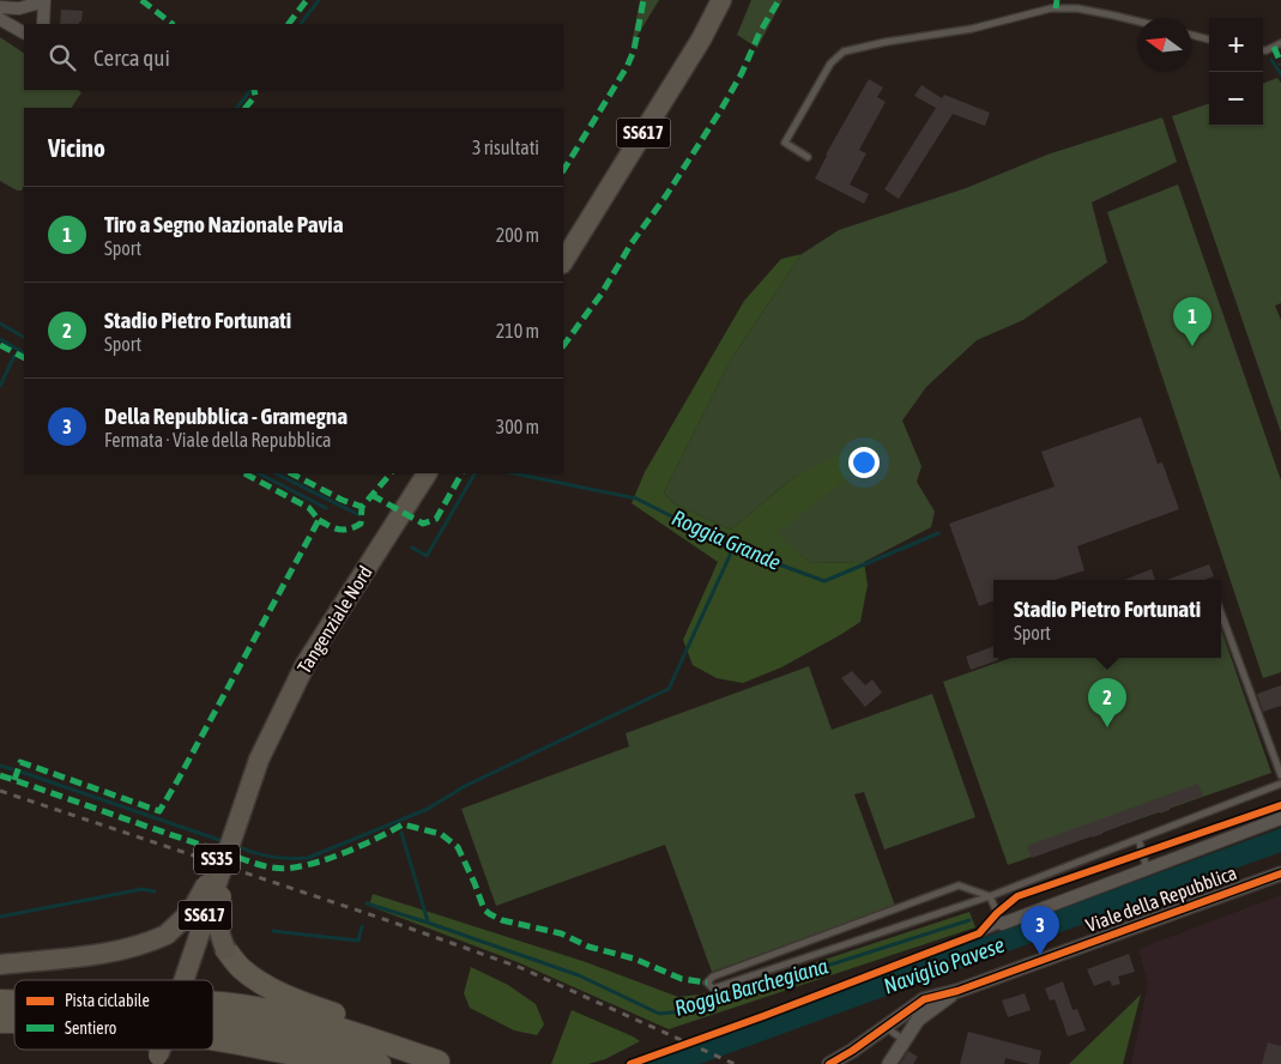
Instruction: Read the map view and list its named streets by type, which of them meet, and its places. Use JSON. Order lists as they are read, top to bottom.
{
  "streets": {
    "highway": ["SS617", "Tangenziale Nord", "SS35"],
    "street": ["Viale della Repubblica"]
  },
  "crossings": [
    ["SS617", "Tangenziale Nord"],
    ["SS617", "SS35"],
    ["Tangenziale Nord", "SS35"]
  ],
  "water": ["Roggia Grande", "Naviglio Pavese", "Roggia Barchegiana"],
  "legend": ["Pista ciclabile", "Sentiero"],
  "north": "left",
  "page": {
    "map_buttons": ["+", "−"],
    "search": "Cerca qui",
    "heading": ["Vicino", "3 risultati"],
    "list": [
      {
        "mark": "1",
        "name": "Tiro a Segno Nazionale Pavia",
        "note": "Sport",
        "value": "200 m"
      },
      {
        "mark": "2",
        "name": "Stadio Pietro Fortunati",
        "note": "Sport",
        "value": "210 m"
      },
      {
        "mark": "3",
        "name": "Della Repubblica - Gramegna",
        "note": "Fermata · Viale della Repubblica",
        "value": "300 m"
      }
    ],
    "pins": ["1", "2", "3"],
    "popup": ["Stadio Pietro Fortunati", "Sport"]
  }
}
